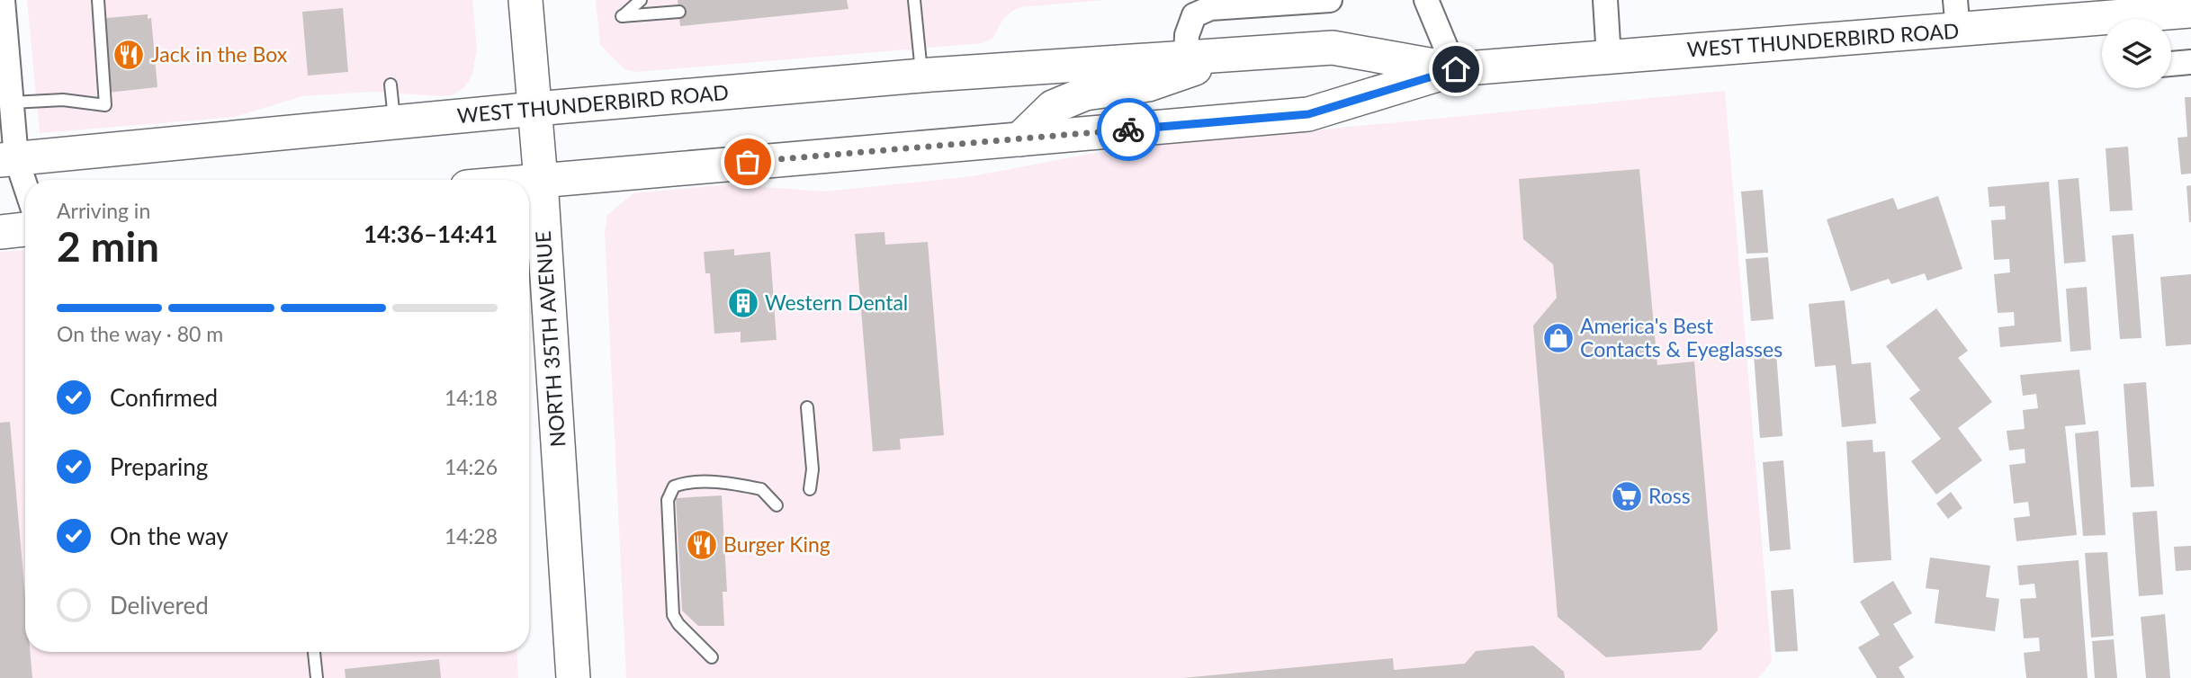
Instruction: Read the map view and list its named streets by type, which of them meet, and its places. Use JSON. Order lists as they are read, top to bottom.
{
  "streets": {
    "main road": ["WEST THUNDERBIRD ROAD", "NORTH 35TH AVENUE"]
  },
  "crossings": [
    ["WEST THUNDERBIRD ROAD", "NORTH 35TH AVENUE"]
  ],
  "places": {
    "restaurant": ["Jack in the Box", "Burger King"],
    "building": ["Western Dental"],
    "shop": ["America's Best Contacts & Eyeglasses"],
    "supermarket": ["Ross"]
  },
  "page": {
    "heading": ["2 min", "Arriving in", "14:36–14:41"],
    "bar": "On the way · 80 m",
    "list": [
      ["Confirmed", "14:18"],
      ["Preparing", "14:26"],
      ["On the way", "14:28"],
      "Delivered"
    ]
  }
}
